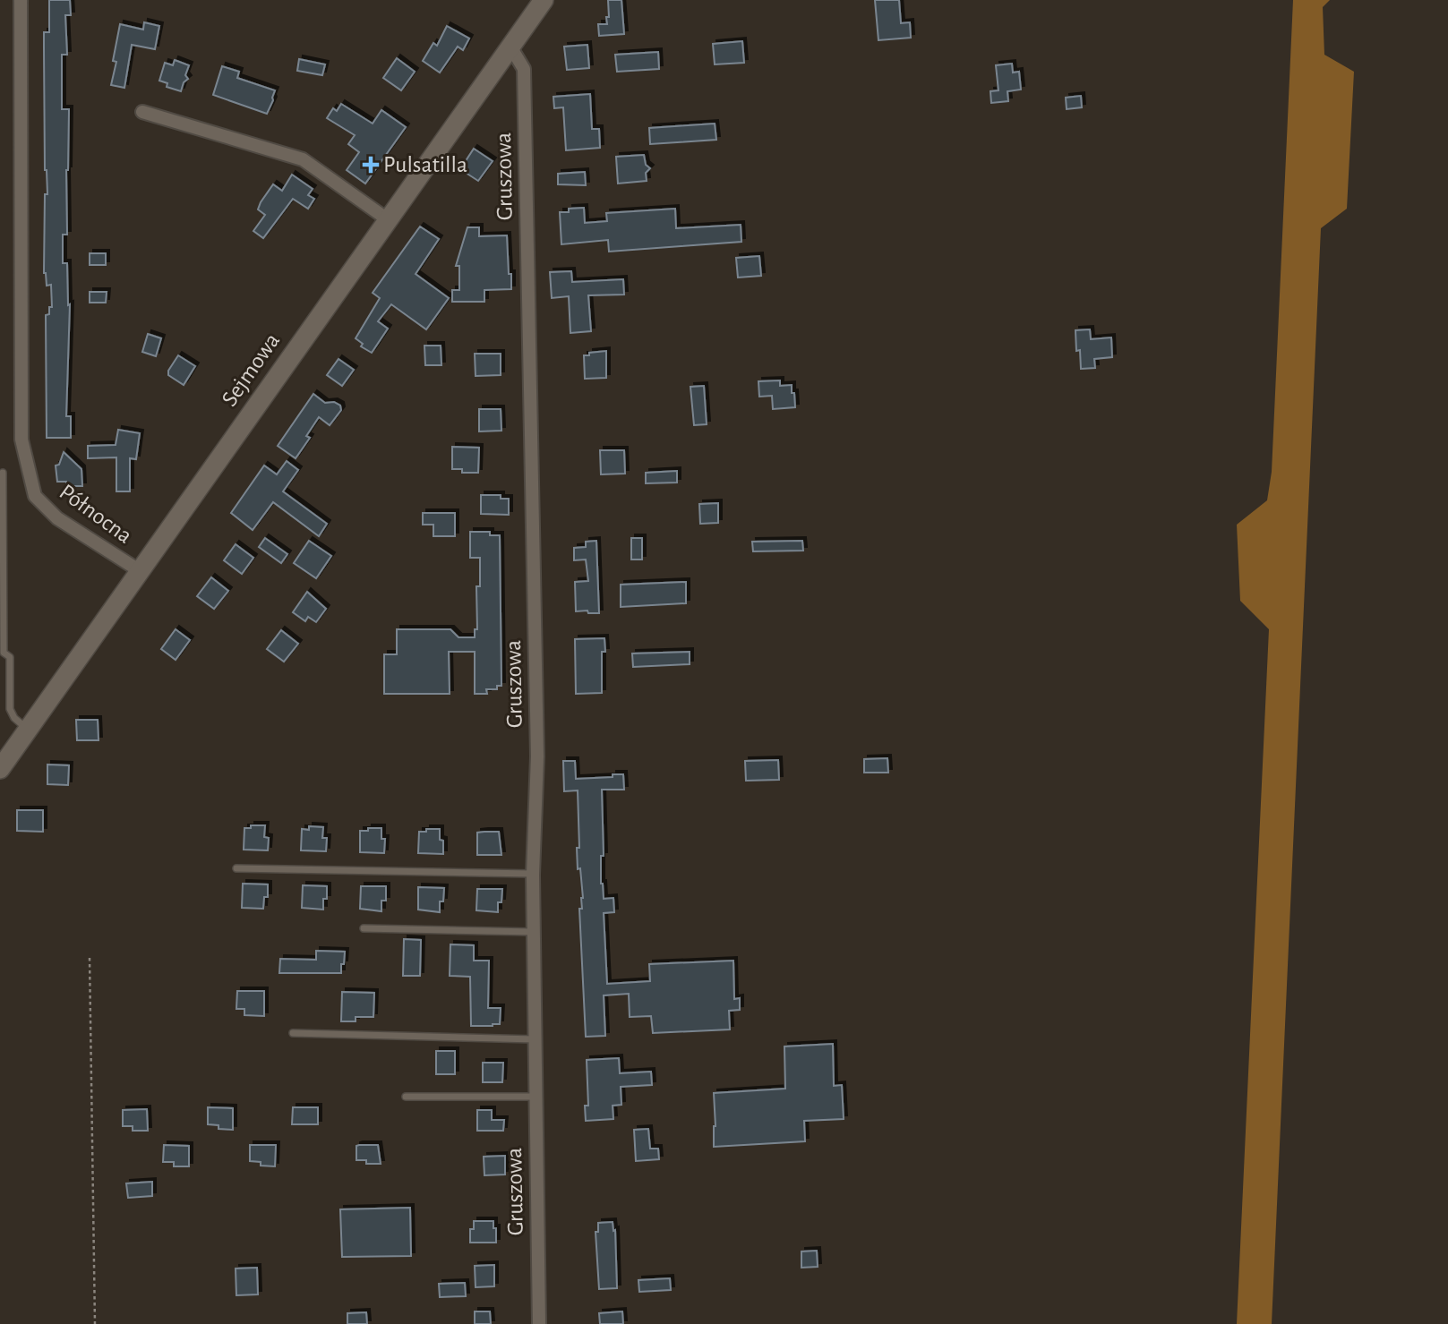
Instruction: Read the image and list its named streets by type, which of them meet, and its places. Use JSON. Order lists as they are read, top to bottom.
{
  "streets": {
    "main road": ["Sejmowa"],
    "street": ["Gruszowa", "Północna"]
  },
  "crossings": [
    ["Gruszowa", "Sejmowa"],
    ["Sejmowa", "Północna"]
  ],
  "places": {
    "health": ["Pulsatilla"]
  }
}
